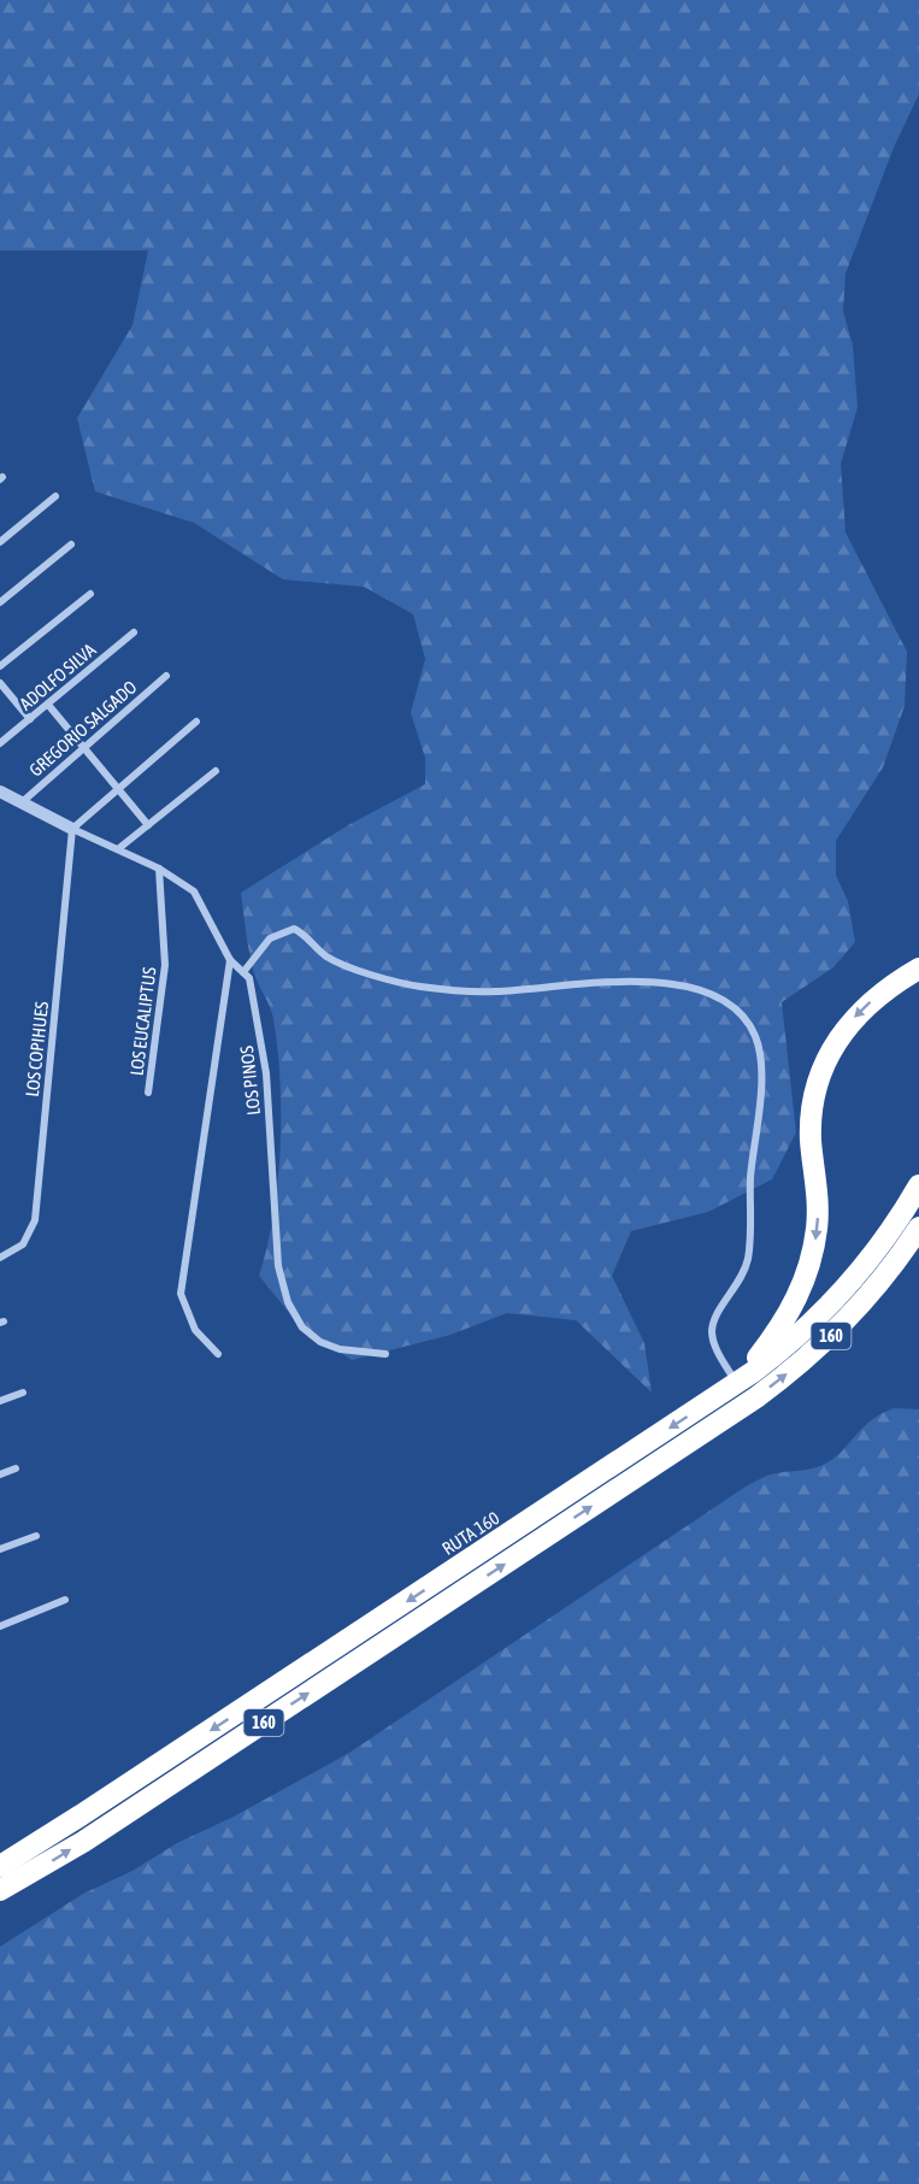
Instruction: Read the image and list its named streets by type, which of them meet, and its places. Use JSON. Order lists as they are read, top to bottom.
{
  "streets": {
    "highway": ["160", "RUTA 160"],
    "street": [
      "ADOLFO SILVA",
      "GREGORIO SALGADO",
      "LOS EUCALIPTUS",
      "LOS COPIHUES",
      "LOS PINOS"
    ]
  },
  "crossings": [
    ["LOS EUCALIPTUS", "LOS PINOS"],
    ["LOS COPIHUES", "LOS PINOS"]
  ]
}
